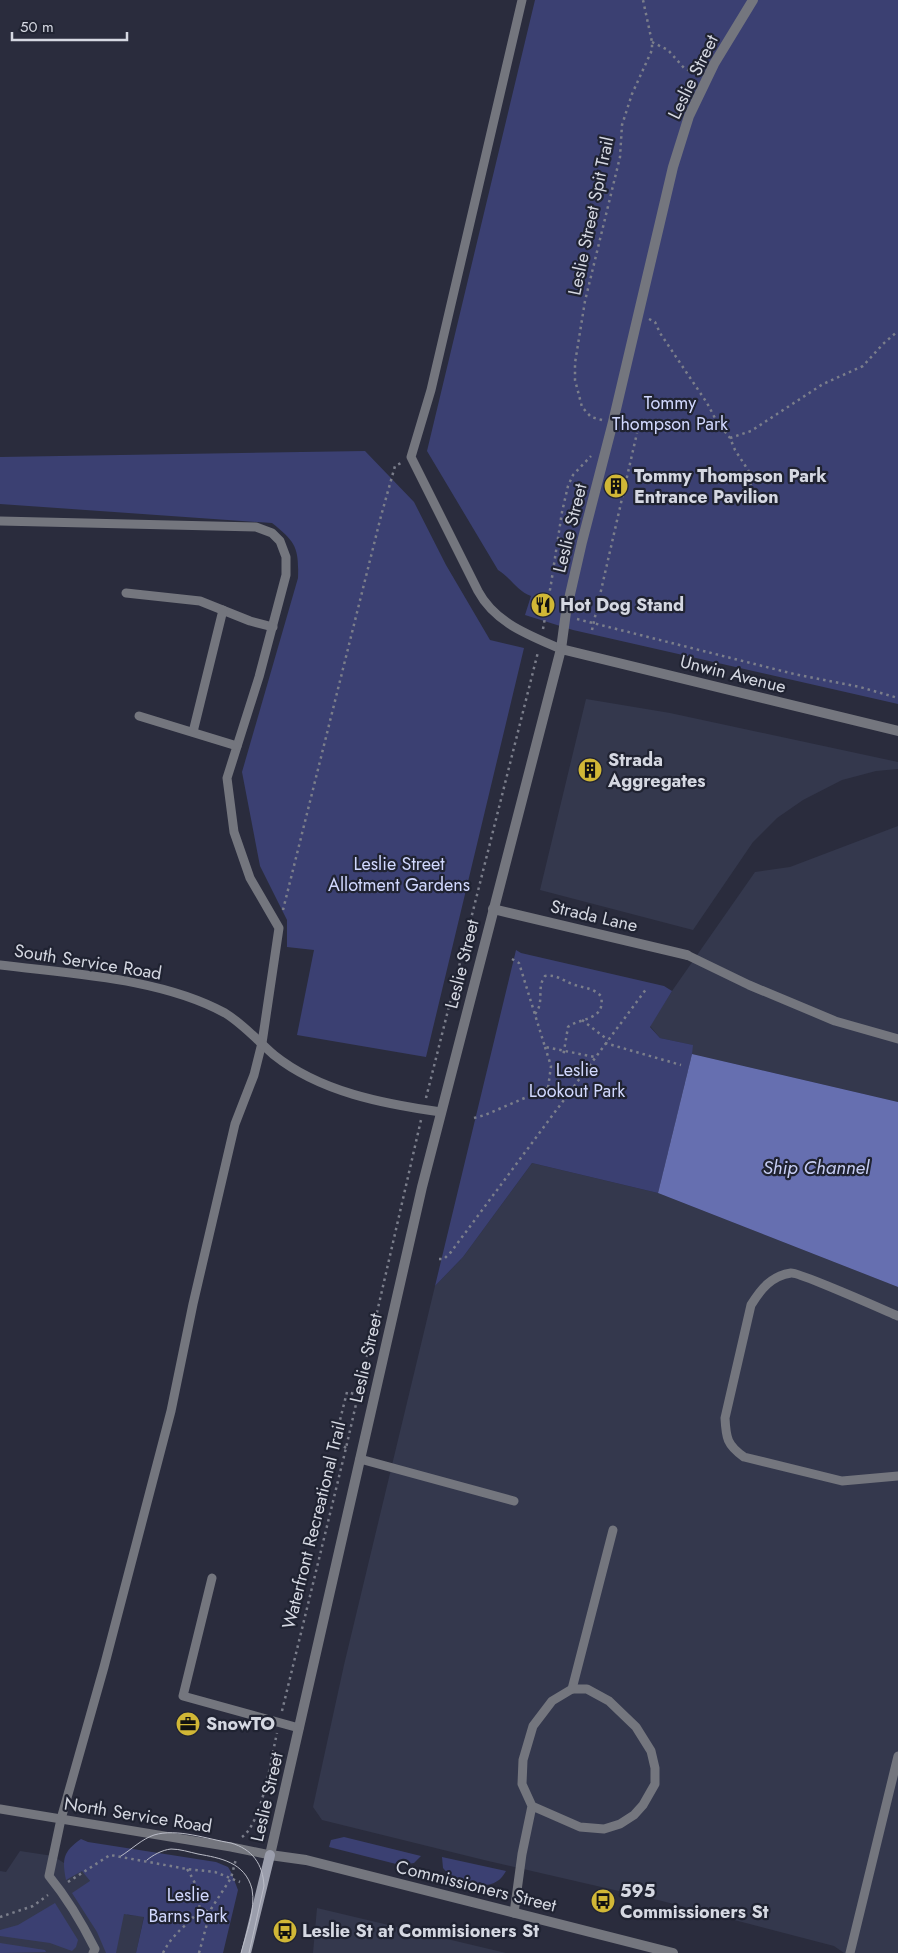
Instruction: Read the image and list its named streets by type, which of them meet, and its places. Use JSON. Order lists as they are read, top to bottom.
{
  "streets": {
    "main road": ["Leslie Street"],
    "street": ["Unwin Avenue", "Strada Lane", "Commissioners Street"],
    "lane": ["South Service Road", "North Service Road"],
    "path": ["Leslie Street Spit Trail", "Waterfront Recreational Trail"]
  },
  "crossings": [
    ["Leslie Street", "Leslie Street Spit Trail"],
    ["Leslie Street", "Unwin Avenue"],
    ["Leslie Street", "Strada Lane"],
    ["Leslie Street", "South Service Road"],
    ["Leslie Street", "North Service Road"],
    ["Leslie Street", "Commissioners Street"],
    ["North Service Road", "Commissioners Street"]
  ],
  "water": ["Ship Channel"],
  "parks": [
    "Tommy Thompson Park",
    "Leslie Street Allotment Gardens",
    "Leslie Lookout Park",
    "Leslie Barns Park"
  ],
  "places": {
    "building": ["Tommy Thompson Park Entrance Pavilion", "Strada Aggregates"],
    "restaurant": ["Hot Dog Stand"],
    "office": ["SnowTO"],
    "bus stop": ["595 Commissioners St", "Leslie St at Commisioners St"]
  },
  "scale_bar": "50 m"
}
